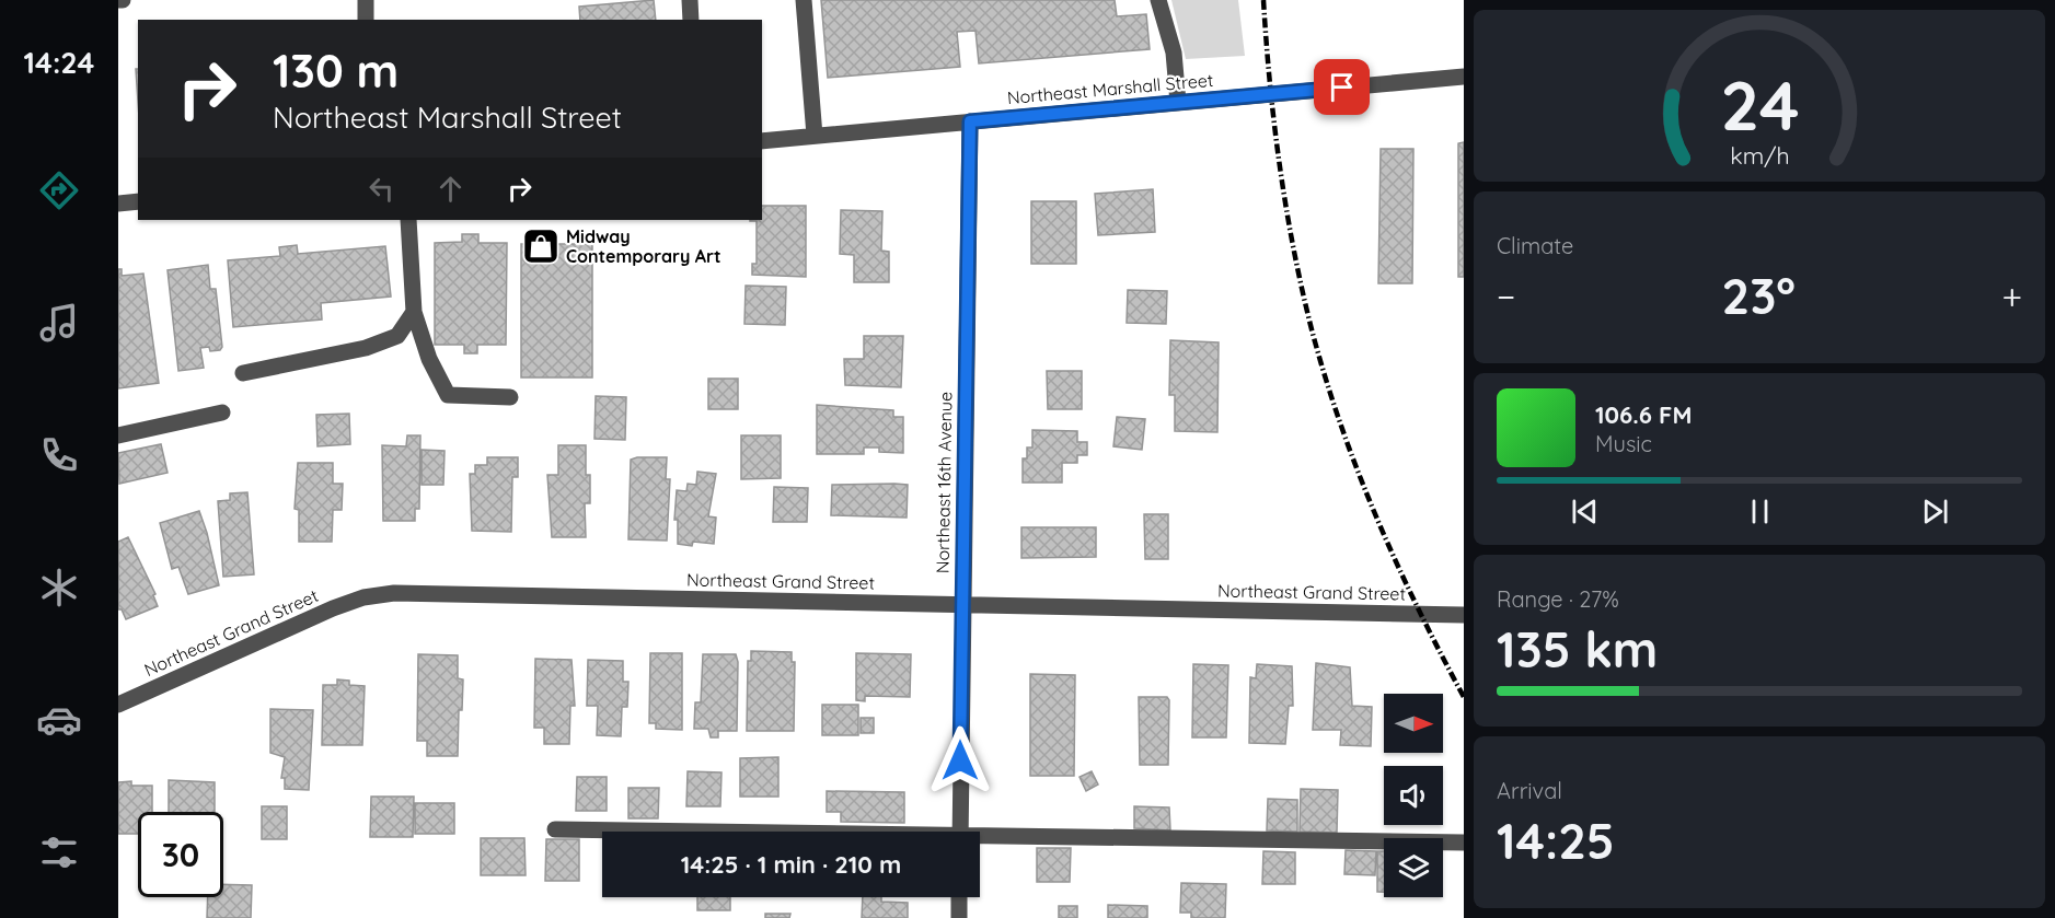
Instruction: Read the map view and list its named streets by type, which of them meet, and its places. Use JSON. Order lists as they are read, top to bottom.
{
  "streets": {
    "street": ["Northeast Marshall Street", "Northeast 16th Avenue", "Northeast Grand Street"]
  },
  "crossings": [
    ["Northeast Marshall Street", "Northeast 16th Avenue"],
    ["Northeast 16th Avenue", "Northeast Grand Street"]
  ],
  "places": {
    "shop": ["Midway Contemporary Art"]
  },
  "north": "right",
  "page": {
    "tabs": "14:24",
    "turn": ["130 m", "Northeast Marshall Street"],
    "tile": [
      "Climate",
      ["Range · 27%", "135 km"],
      ["Arrival", "14:25"]
    ],
    "heat": ["−", "23°", "+"],
    "song": ["106.6 FM", "Music"],
    "limit": "30",
    "trip": "14:25 · 1 min · 210 m",
    "gauge": ["24", "km/h"]
  }
}
